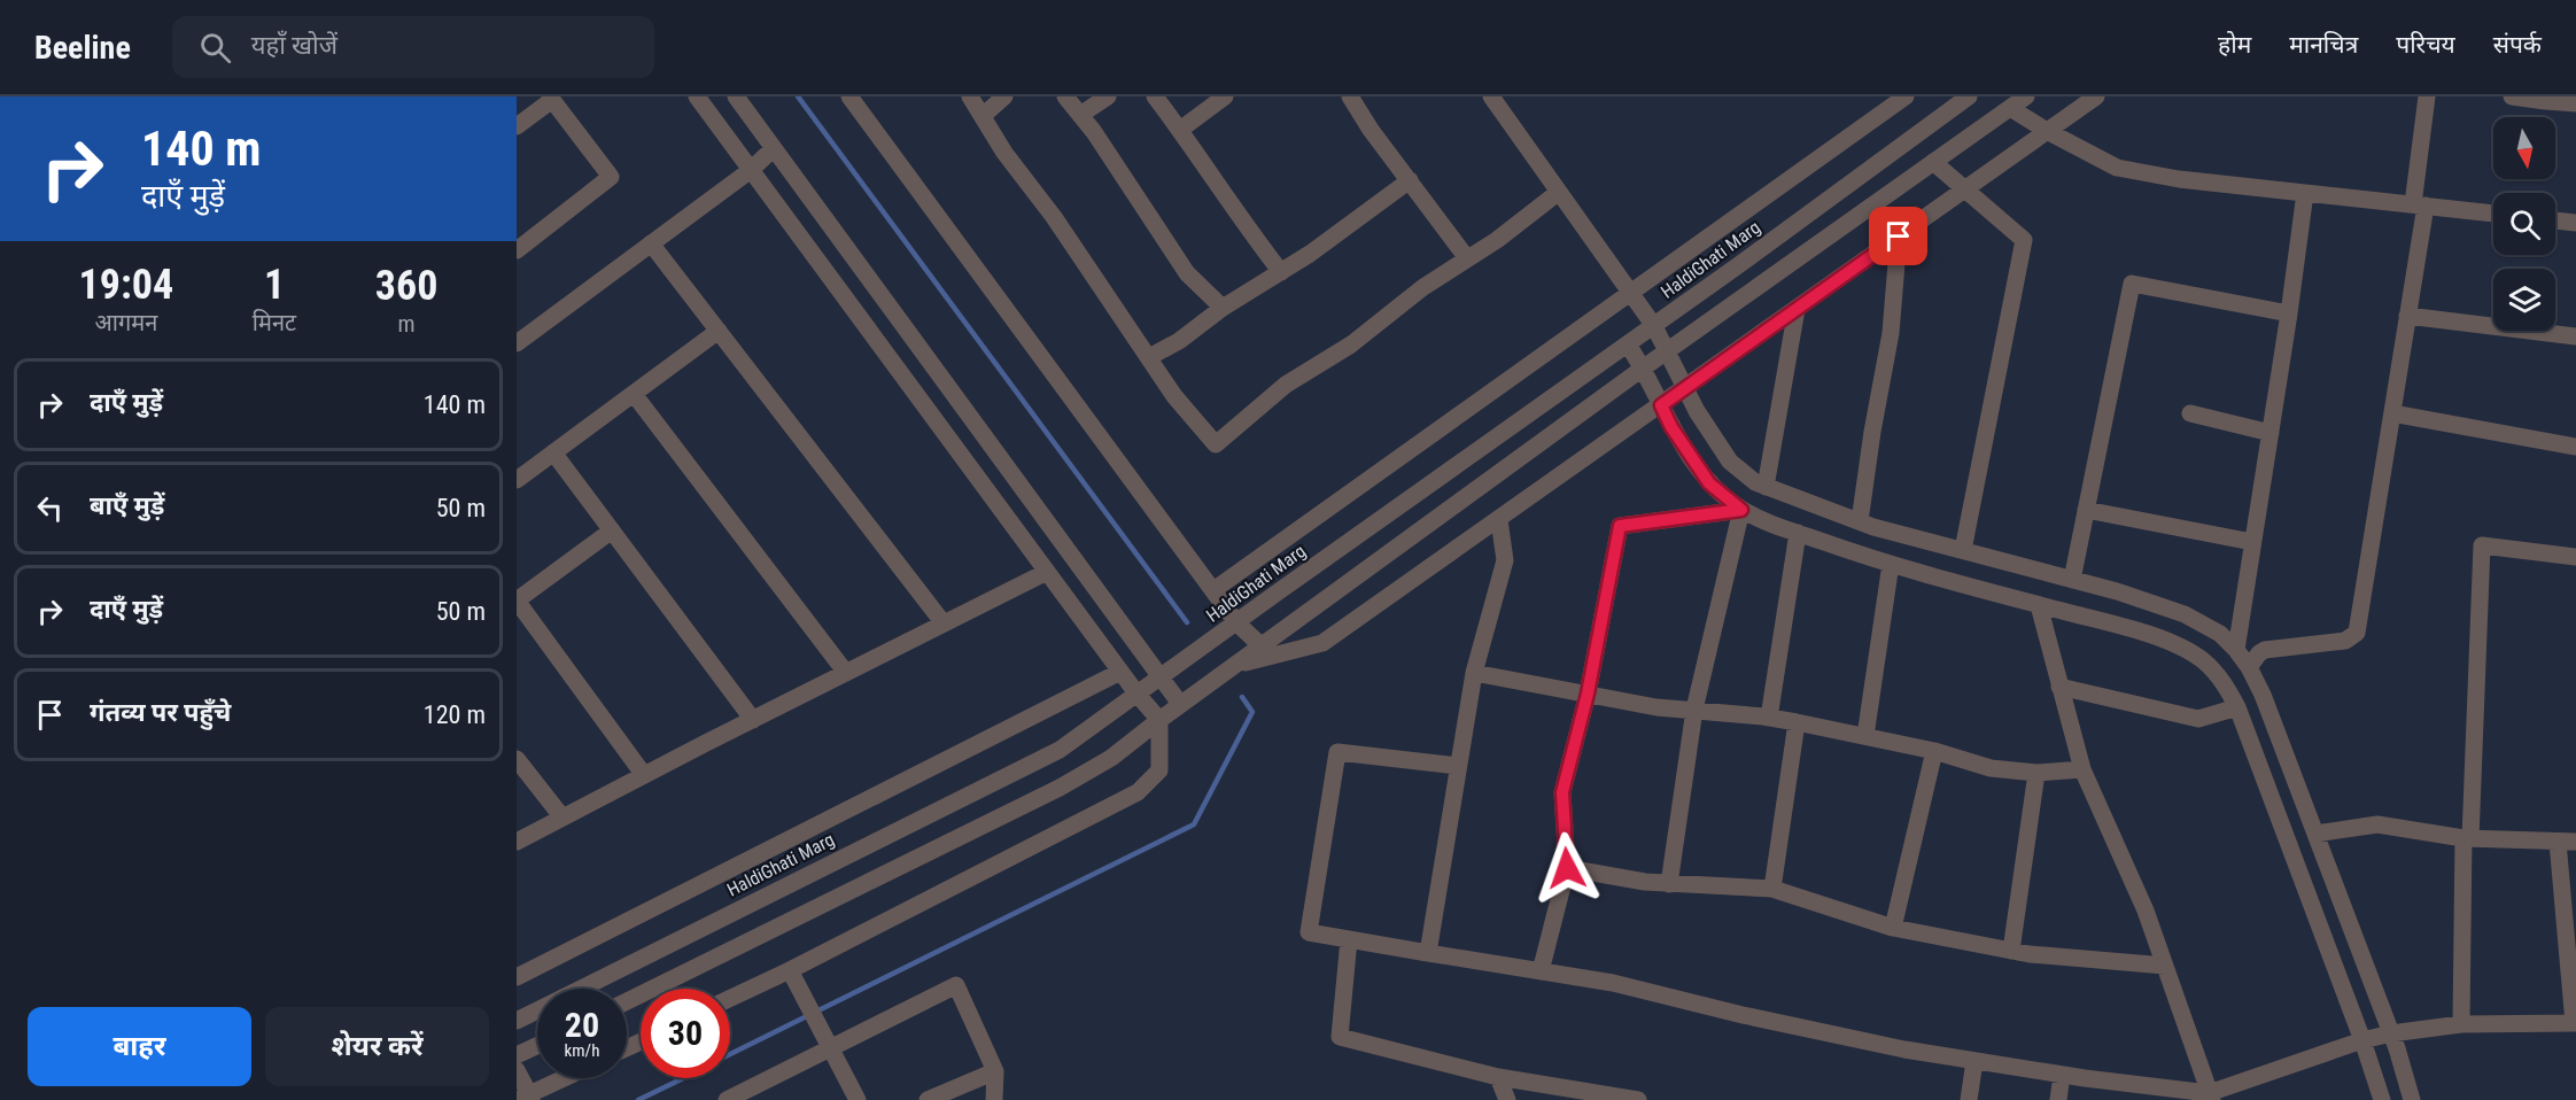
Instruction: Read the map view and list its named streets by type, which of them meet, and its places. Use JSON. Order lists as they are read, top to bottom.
{
  "streets": {
    "street": ["HaldiGhati Marg"]
  },
  "north": "bottom",
  "page": {
    "header": "Beeline",
    "search": "यहाँ खोजें",
    "nav": [
      "होम",
      "मानचित्र",
      "परिचय",
      "संपर्क"
    ],
    "turn": ["140 m", "दाएँ मुड़ें"],
    "eta": [
      "19:04",
      "आगमन",
      "1",
      "मिनट",
      "360",
      "m"
    ],
    "list": [
      {
        "name": "दाएँ मुड़ें",
        "value": "140 m"
      },
      {
        "name": "बाएँ मुड़ें",
        "value": "50 m"
      },
      {
        "name": "दाएँ मुड़ें",
        "value": "50 m"
      },
      {
        "name": "गंतव्य पर पहुँचे",
        "value": "120 m"
      }
    ],
    "speed": "20 km/h",
    "limit": "30",
    "buttons": ["बाहर", "शेयर करें"]
  }
}
